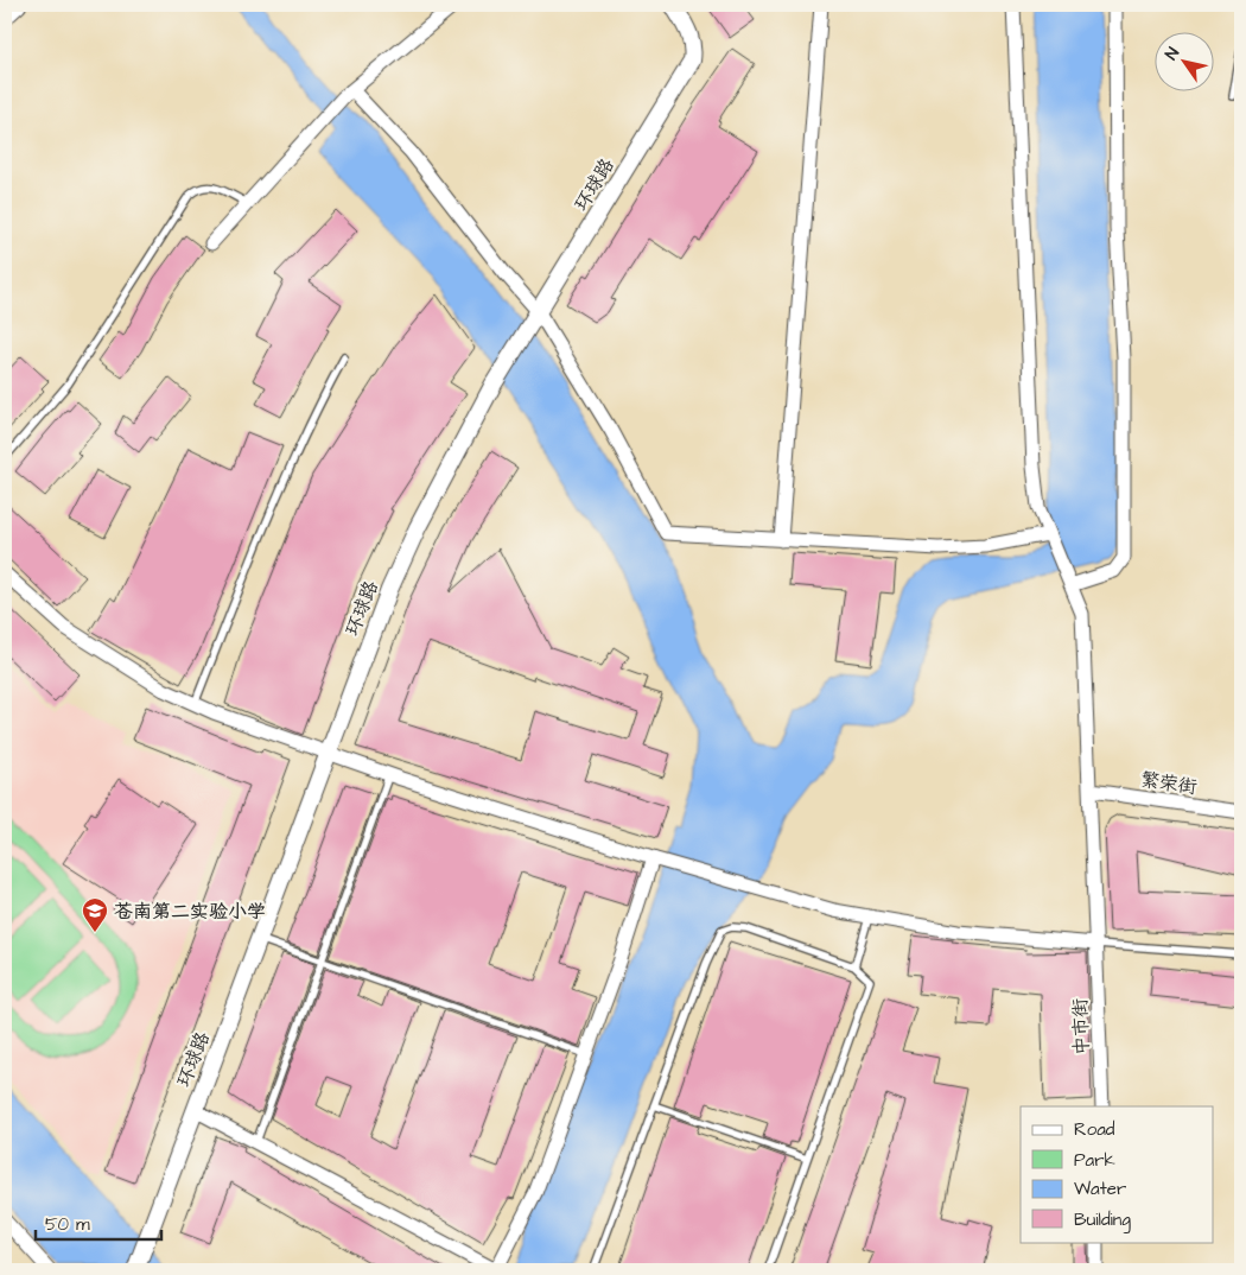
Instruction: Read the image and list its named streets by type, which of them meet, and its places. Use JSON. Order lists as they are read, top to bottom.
{
  "streets": {
    "street": ["环球路", "繁荣街", "中市街"]
  },
  "crossings": [
    ["繁荣街", "中市街"]
  ],
  "places": {
    "school or university": ["苍南第二实验小学"]
  },
  "legend": [
    "Road",
    "Park",
    "Water",
    "Building"
  ],
  "scale_bar": "50 m",
  "north": "top left"
}
